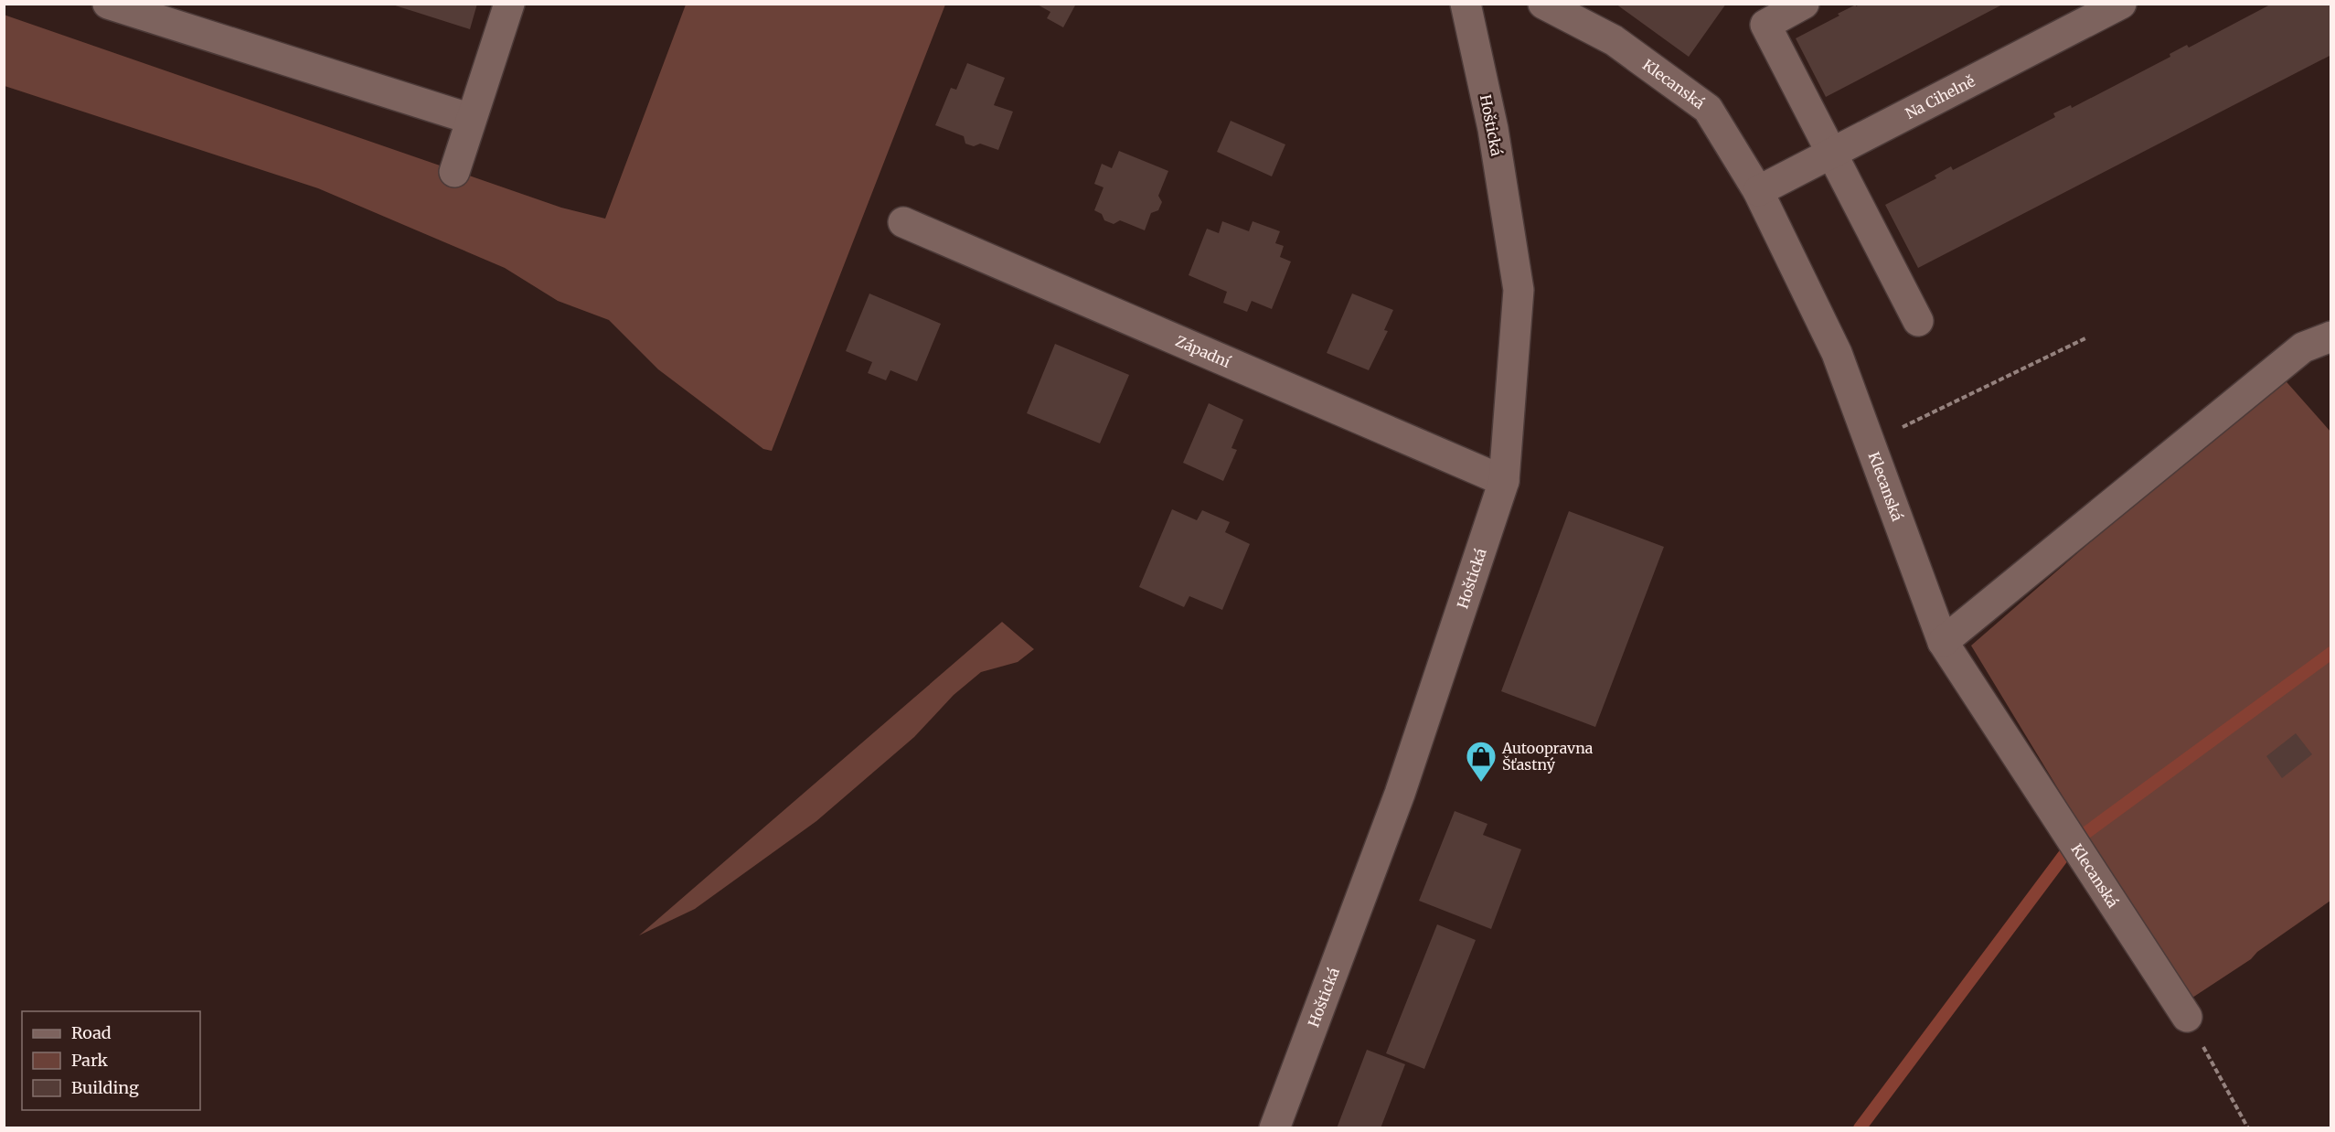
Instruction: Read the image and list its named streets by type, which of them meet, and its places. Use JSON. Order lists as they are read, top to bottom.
{
  "streets": {
    "street": [
      "Klecanská",
      "Na Cihelně",
      "Hoštická",
      "Západní"
    ]
  },
  "crossings": [
    ["Klecanská", "Na Cihelně"],
    ["Hoštická", "Západní"]
  ],
  "places": {
    "shop": ["Autoopravna Šťastný"]
  },
  "legend": ["Road", "Park", "Building"]
}
